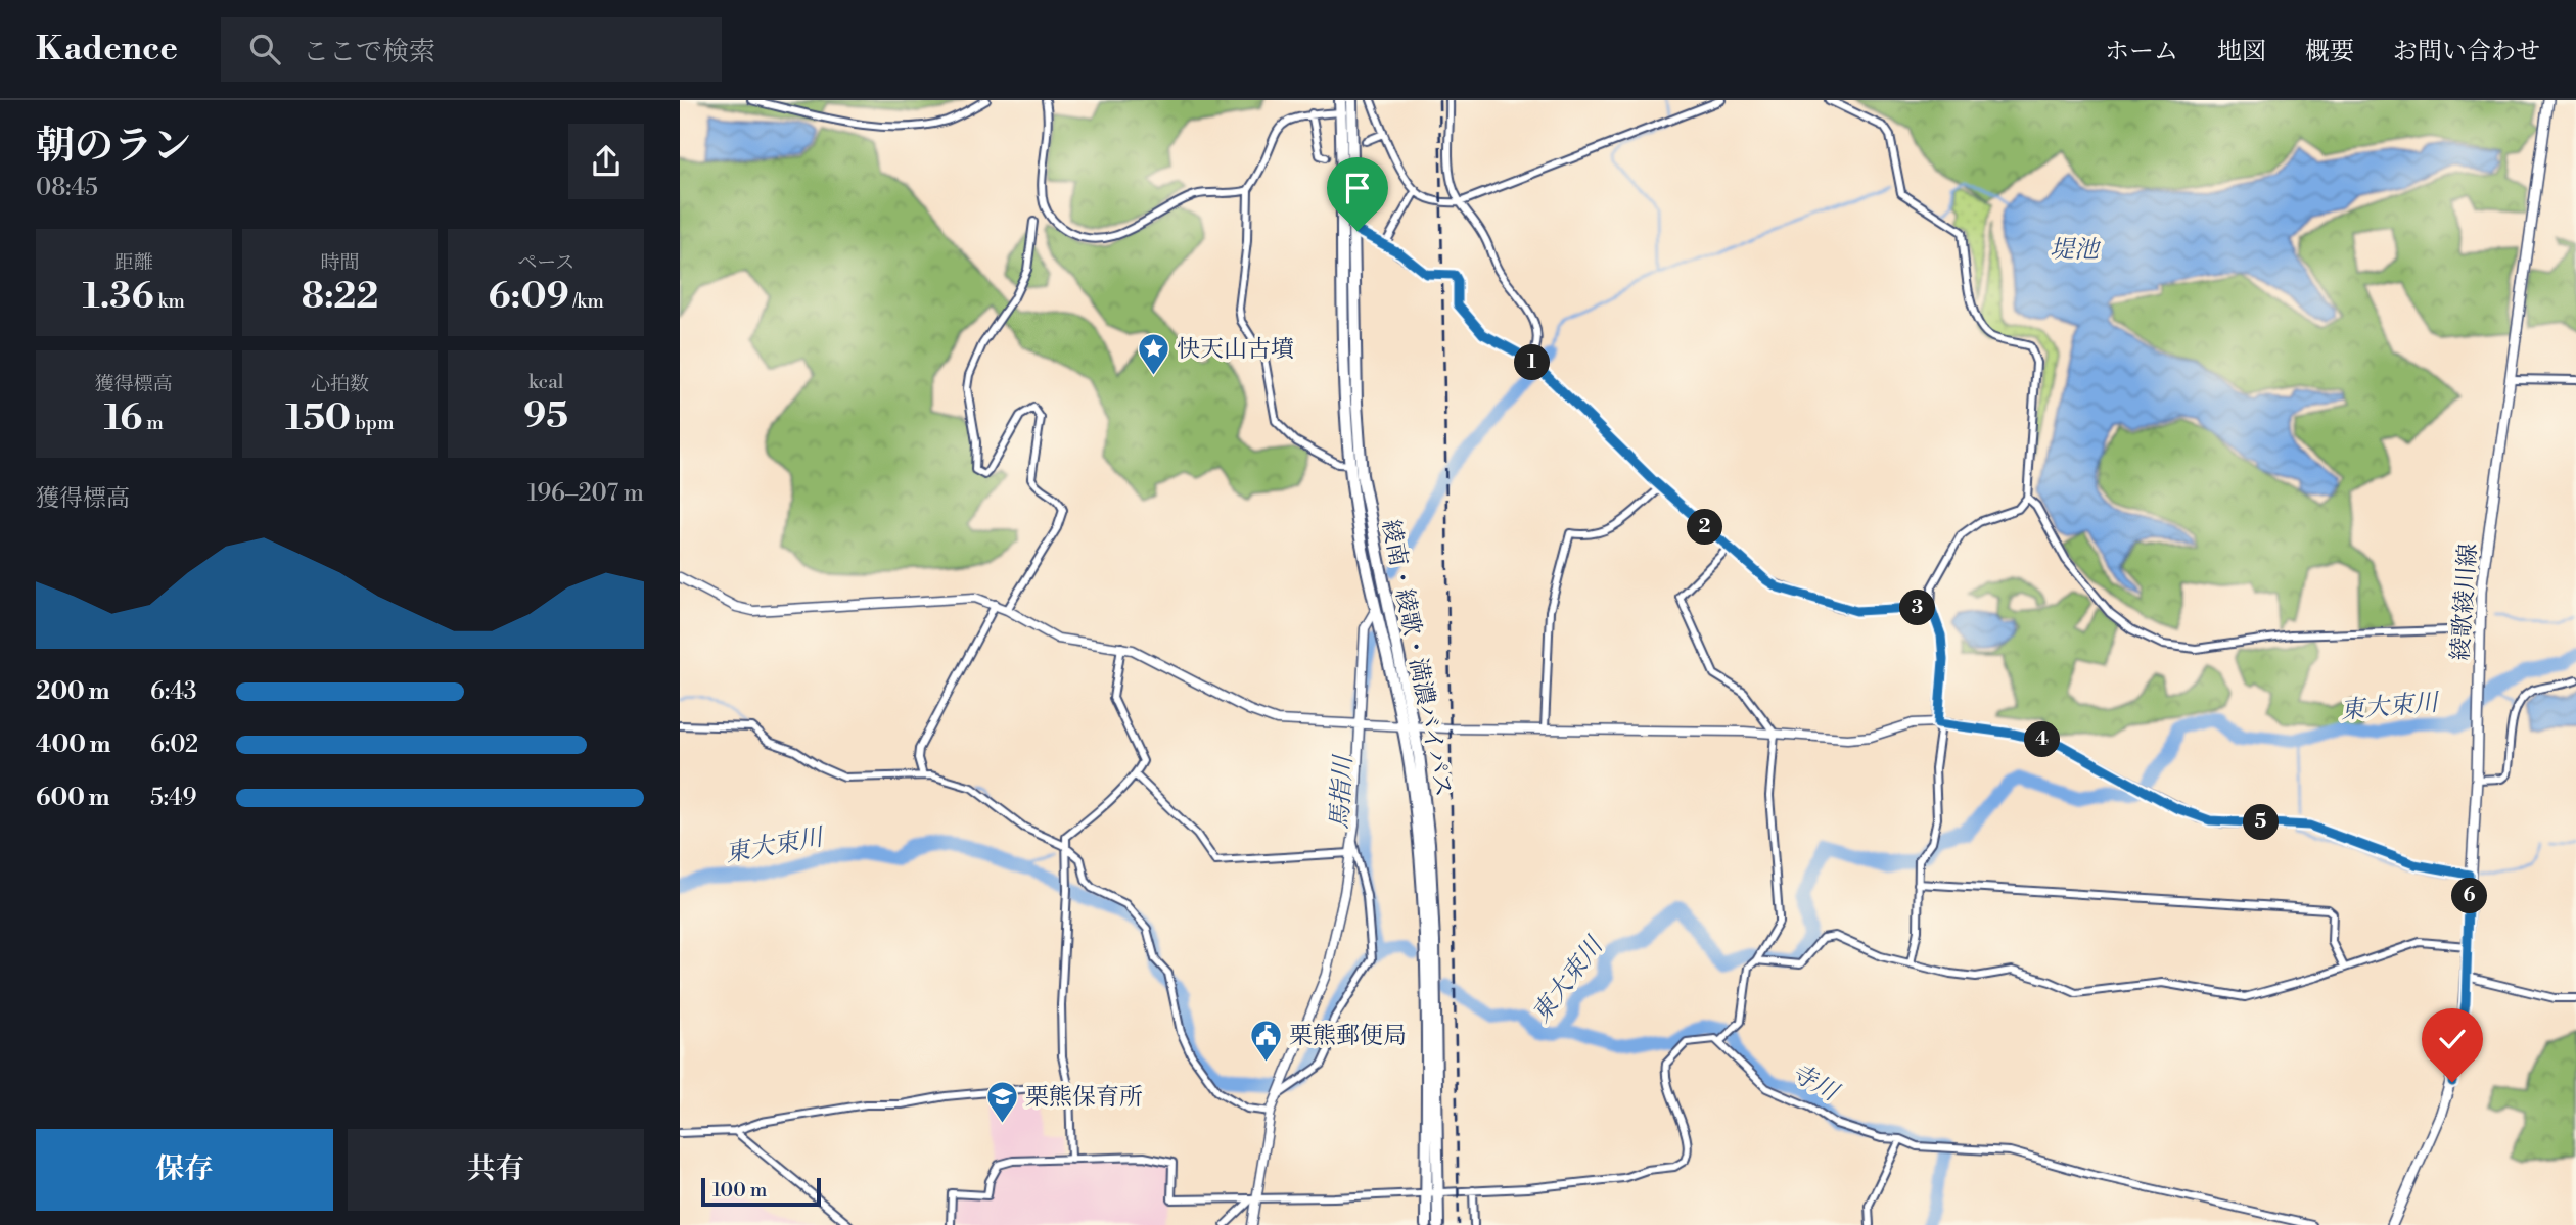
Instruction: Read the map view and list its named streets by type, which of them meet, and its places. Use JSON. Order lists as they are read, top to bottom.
{
  "streets": {
    "highway": ["綾南・綾歌・満濃バイパス"],
    "main road": ["綾歌綾川線"]
  },
  "water": [
    "堤池",
    "東大束川",
    "馬指川",
    "寺川"
  ],
  "places": {
    "place": ["快天山古墳"],
    "public building": ["栗熊郵便局"],
    "school or university": ["栗熊保育所"]
  },
  "scale_bar": "100 m",
  "page": {
    "header": "Kadence",
    "search": "ここで検索",
    "nav": [
      "ホーム",
      "地図",
      "概要",
      "お問い合わせ"
    ],
    "heading": ["朝のラン", "08:45"],
    "stats": [
      ["距離", "1.36 km"],
      ["時間", "8:22"],
      ["ペース", "6:09 /km"],
      ["獲得標高", "16 m"],
      ["心拍数", "150 bpm"],
      ["kcal", "95"]
    ],
    "pins": [
      "1",
      "2",
      "3",
      "4",
      "5",
      "6"
    ],
    "chart": ["獲得標高", "196–207 m"],
    "list": [
      {
        "name": "200 m",
        "note": "6:43"
      },
      {
        "name": "400 m",
        "note": "6:02"
      },
      {
        "name": "600 m",
        "note": "5:49"
      }
    ],
    "buttons": ["保存", "共有"],
    "scale": "100 m"
  }
}
